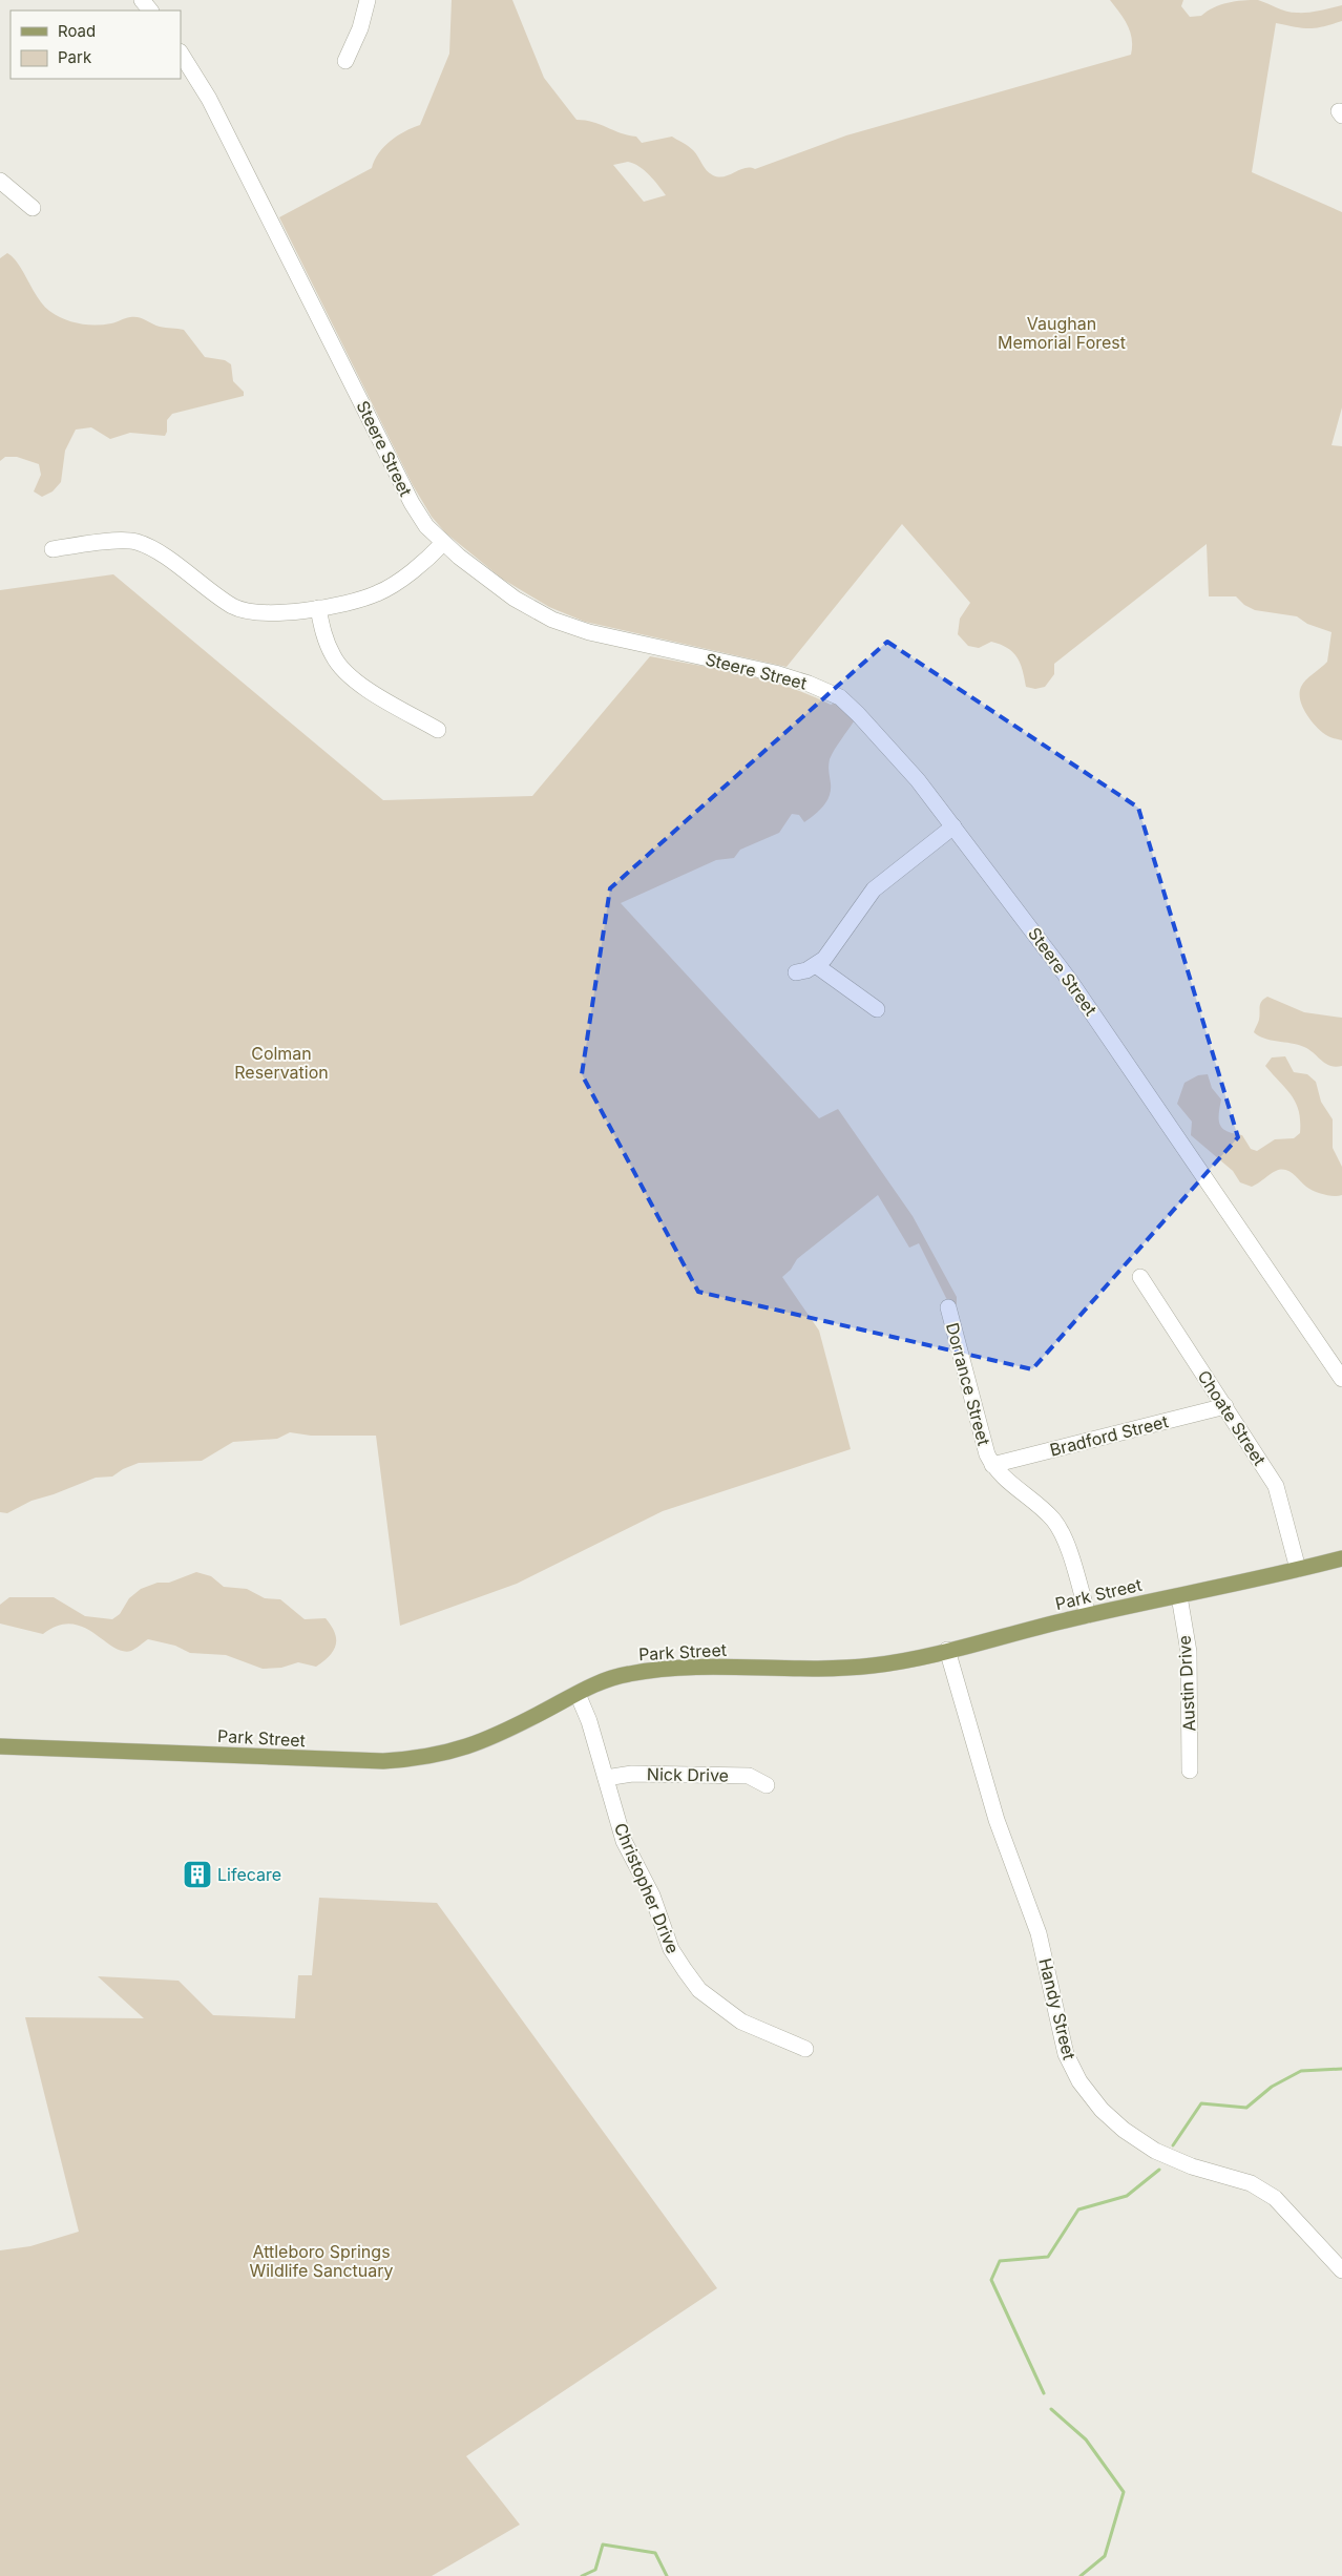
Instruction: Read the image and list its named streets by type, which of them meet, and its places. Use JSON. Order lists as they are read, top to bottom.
{
  "streets": {
    "main road": ["Park Street"],
    "street": [
      "Steere Street",
      "Dorrance Street",
      "Choate Street",
      "Bradford Street",
      "Austin Drive",
      "Nick Drive",
      "Christopher Drive",
      "Handy Street"
    ]
  },
  "crossings": [
    ["Dorrance Street", "Bradford Street"],
    ["Dorrance Street", "Park Street"],
    ["Choate Street", "Bradford Street"],
    ["Choate Street", "Park Street"],
    ["Park Street", "Austin Drive"],
    ["Park Street", "Christopher Drive"],
    ["Park Street", "Handy Street"],
    ["Nick Drive", "Christopher Drive"]
  ],
  "parks": ["Vaughan Memorial Forest", "Colman Reservation", "Attleboro Springs Wildlife Sanctuary"],
  "places": {
    "building": ["Lifecare"]
  },
  "legend": ["Road", "Park"]
}
